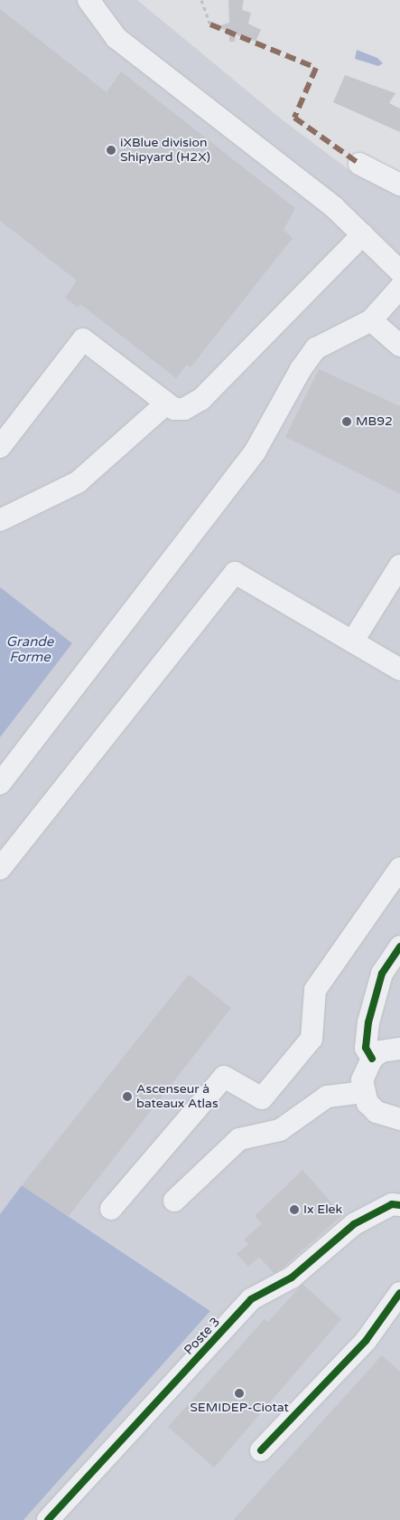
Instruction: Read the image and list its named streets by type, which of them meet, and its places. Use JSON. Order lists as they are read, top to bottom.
{
  "streets": {
    "street": ["Poste 3"]
  },
  "water": ["Grande Forme"],
  "places": [
    "iXBlue division Shipyard (H2X)",
    "MB92",
    "Ascenseur à bateaux Atlas",
    "Ix Elek",
    "SEMIDEP-Ciotat"
  ]
}
